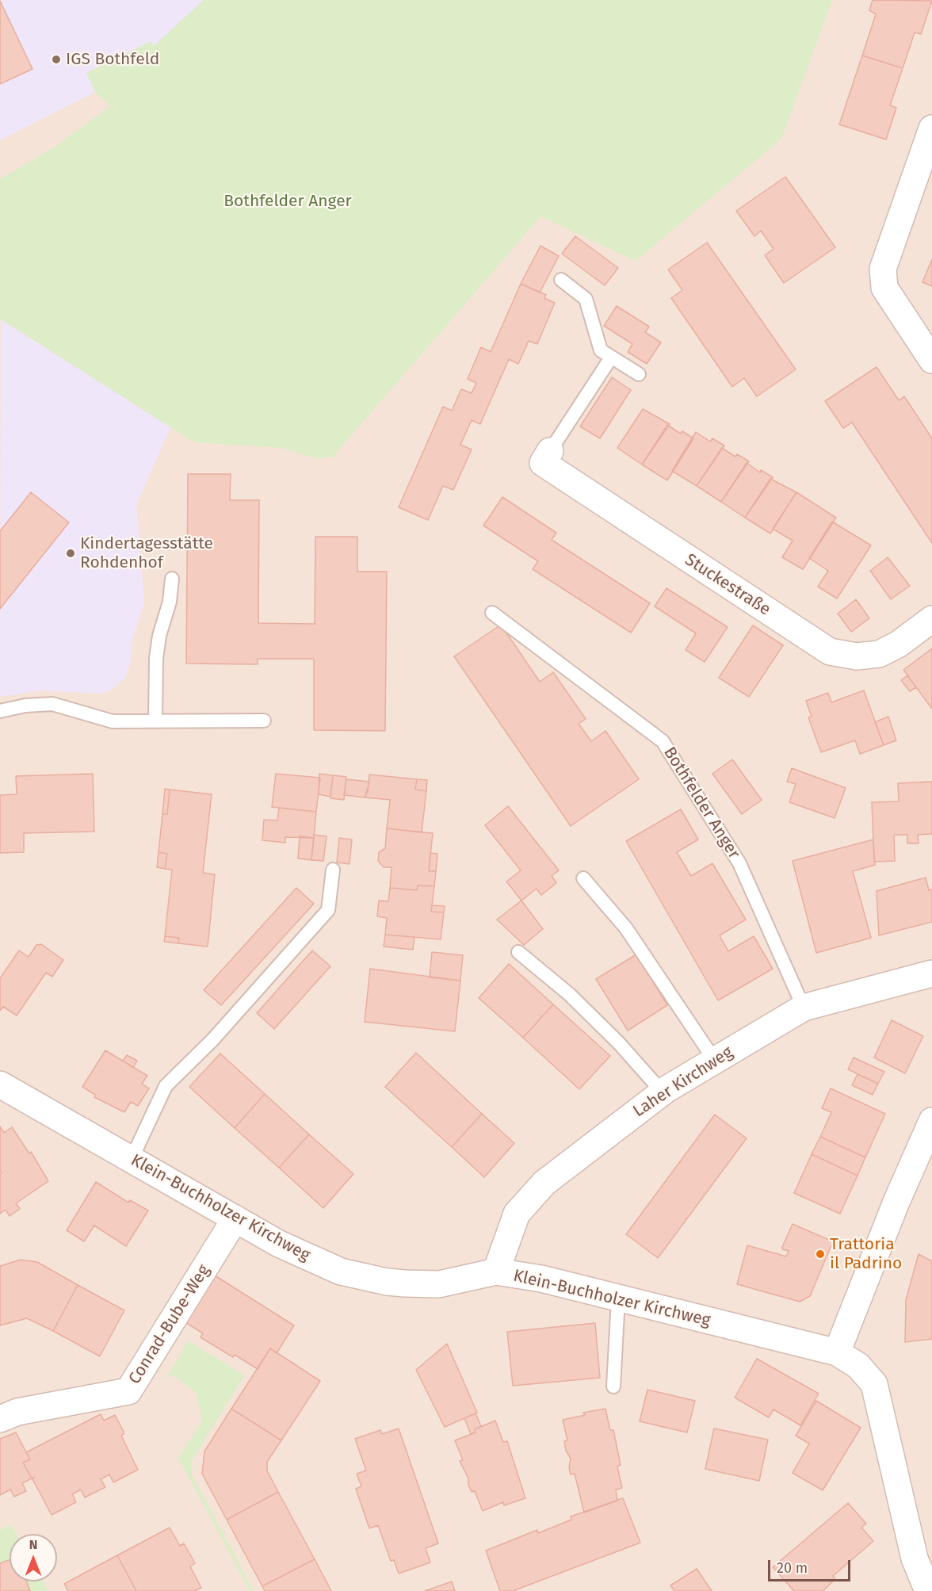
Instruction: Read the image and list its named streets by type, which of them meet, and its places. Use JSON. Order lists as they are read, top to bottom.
{
  "streets": {
    "street": [
      "Stuckestraße",
      "Laher Kirchweg",
      "Klein-Buchholzer Kirchweg",
      "Conrad-Bube-Weg"
    ],
    "lane": ["Bothfelder Anger"]
  },
  "crossings": [
    ["Bothfelder Anger", "Laher Kirchweg"],
    ["Laher Kirchweg", "Klein-Buchholzer Kirchweg"],
    ["Klein-Buchholzer Kirchweg", "Conrad-Bube-Weg"]
  ],
  "parks": ["Bothfelder Anger"],
  "places": ["IGS Bothfeld", "Kindertagesstätte Rohdenhof", "Trattoria il Padrino"],
  "scale_bar": "20 m",
  "north": "top"
}
